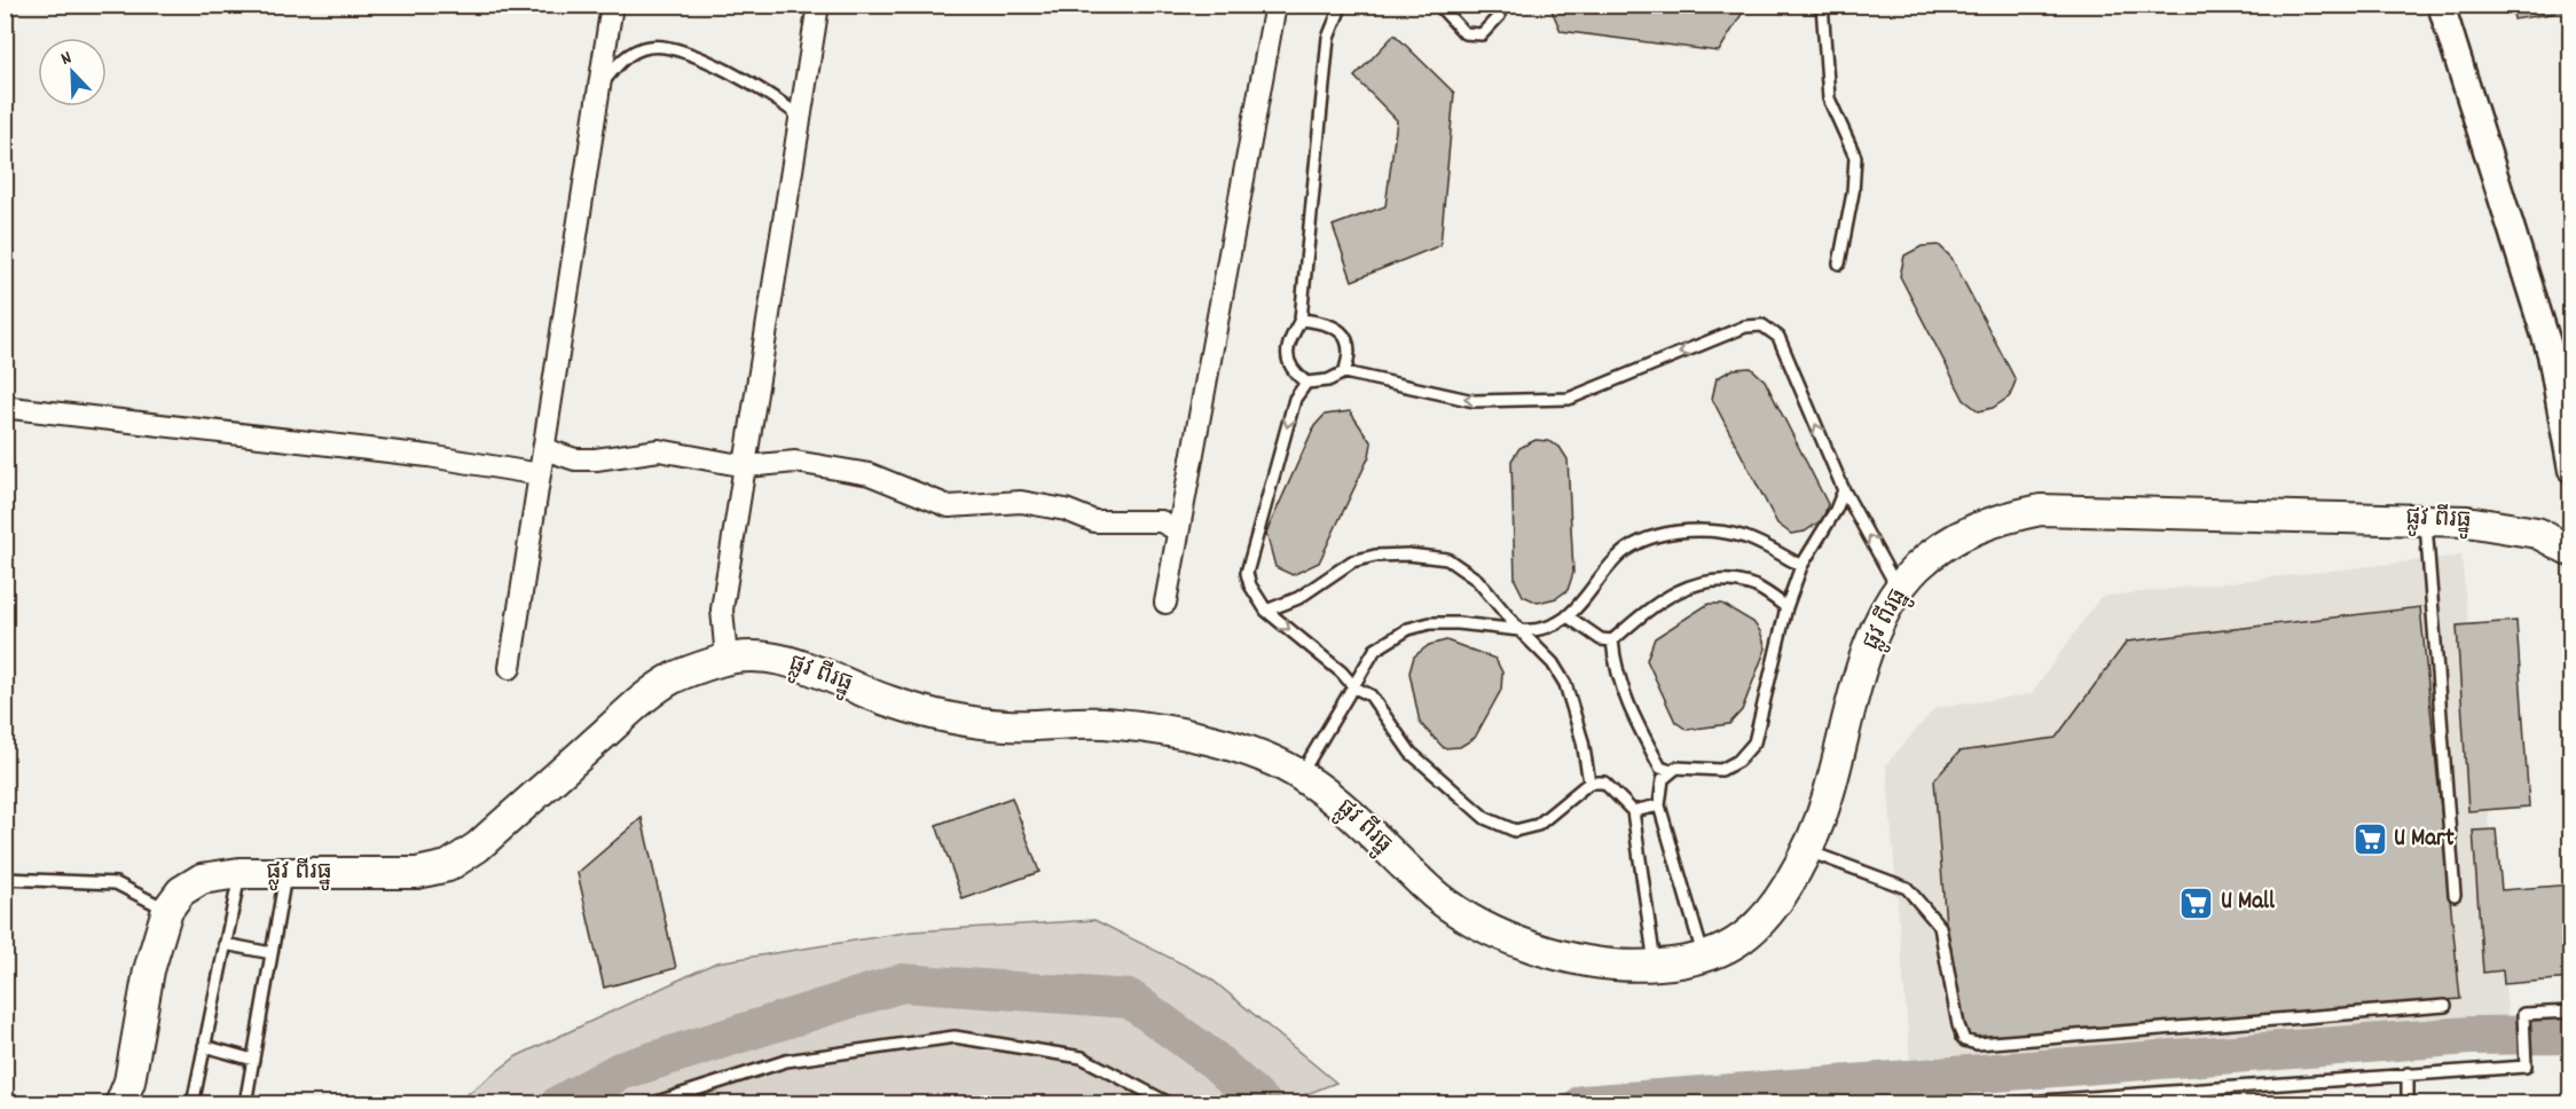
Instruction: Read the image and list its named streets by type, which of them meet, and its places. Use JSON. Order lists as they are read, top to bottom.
{
  "streets": {
    "main road": ["ផ្លូវ ពីរធ្នូ"]
  },
  "places": {
    "supermarket": ["U Mart", "U Mall"]
  },
  "north": "top left"
}
